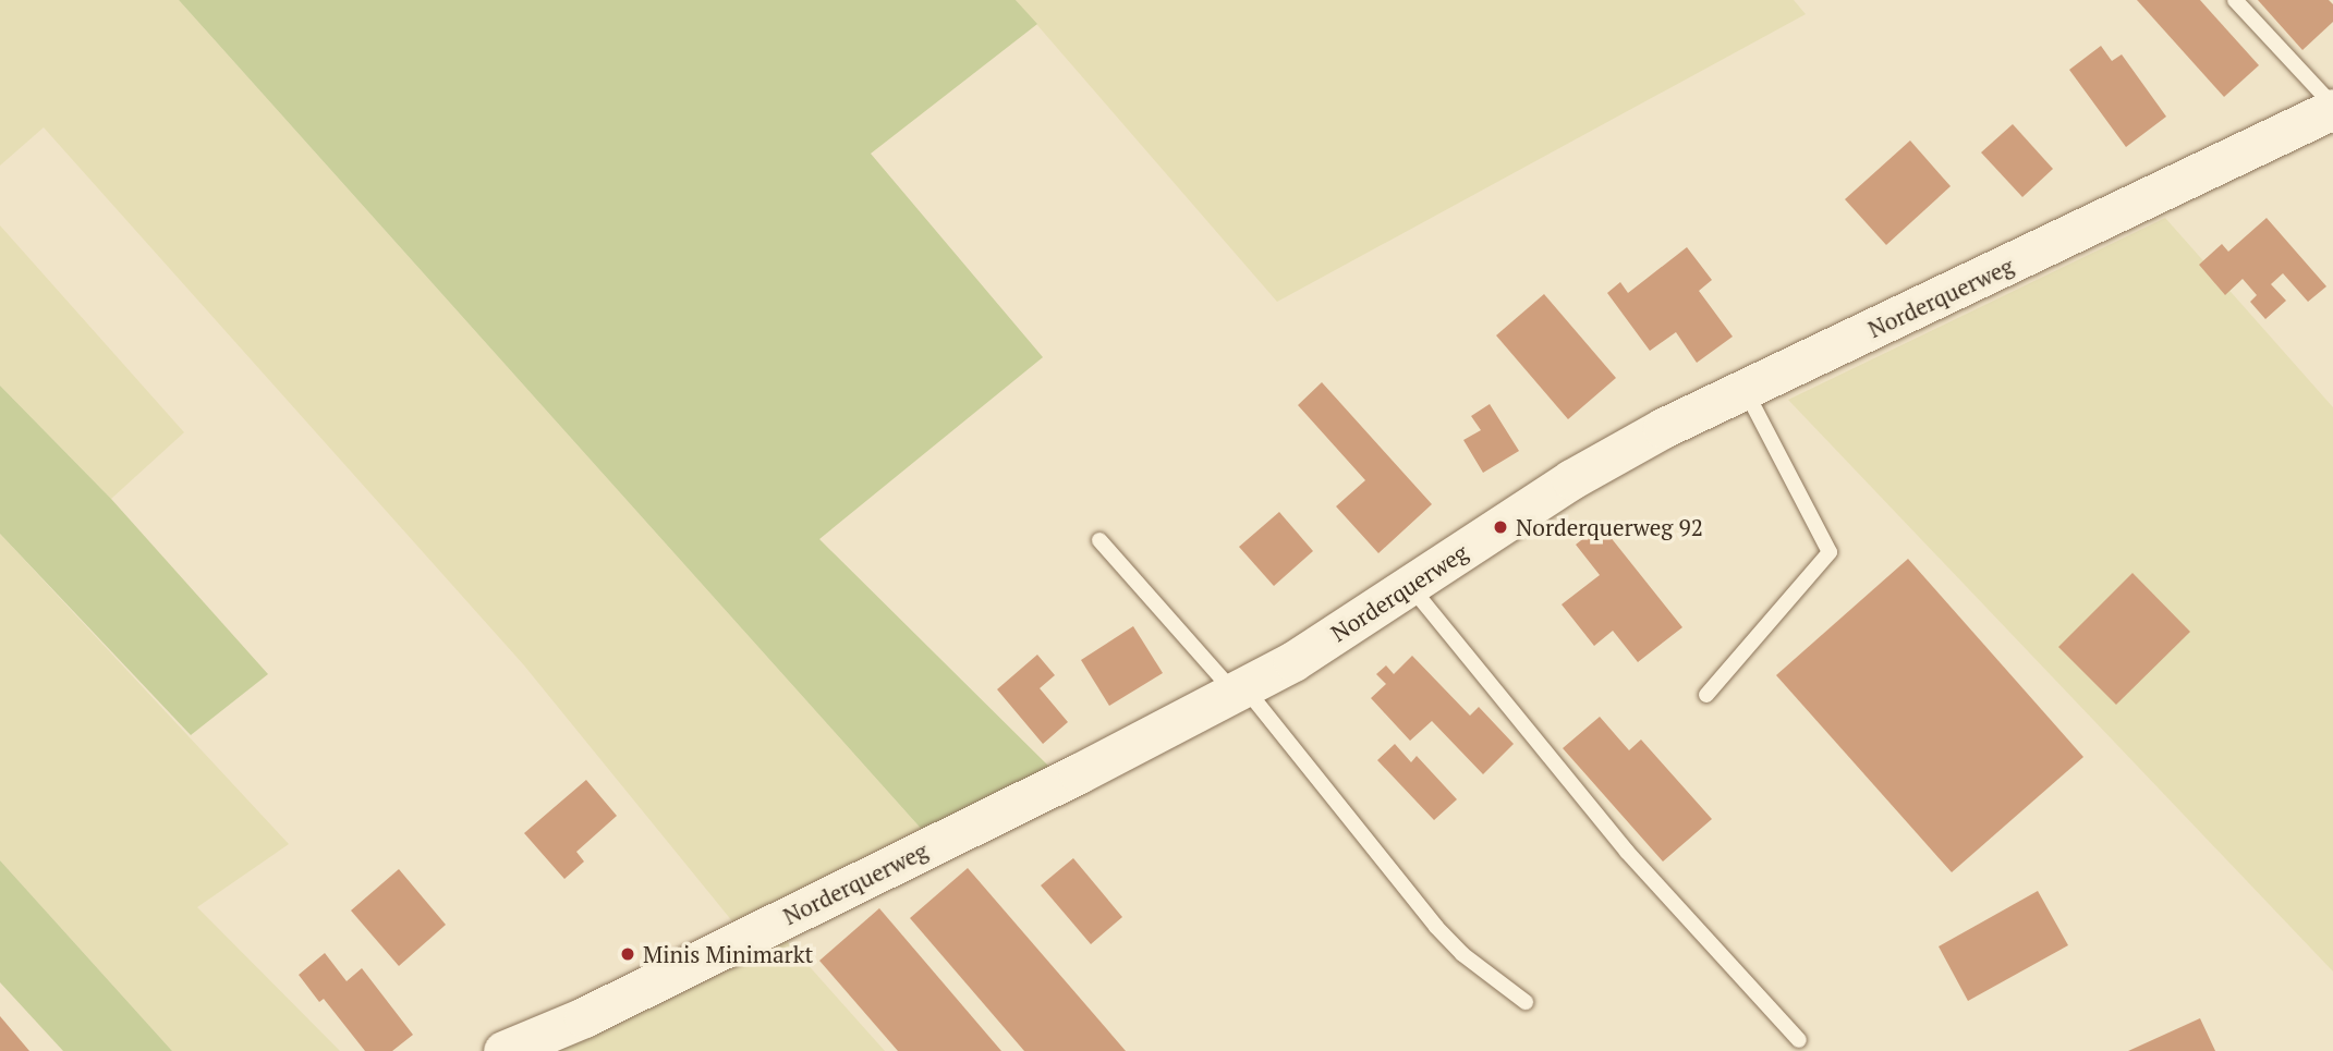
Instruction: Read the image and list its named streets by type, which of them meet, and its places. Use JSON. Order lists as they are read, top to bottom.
{
  "streets": {
    "street": ["Norderquerweg"]
  },
  "places": ["Norderquerweg 92", "Minis Minimarkt"]
}
